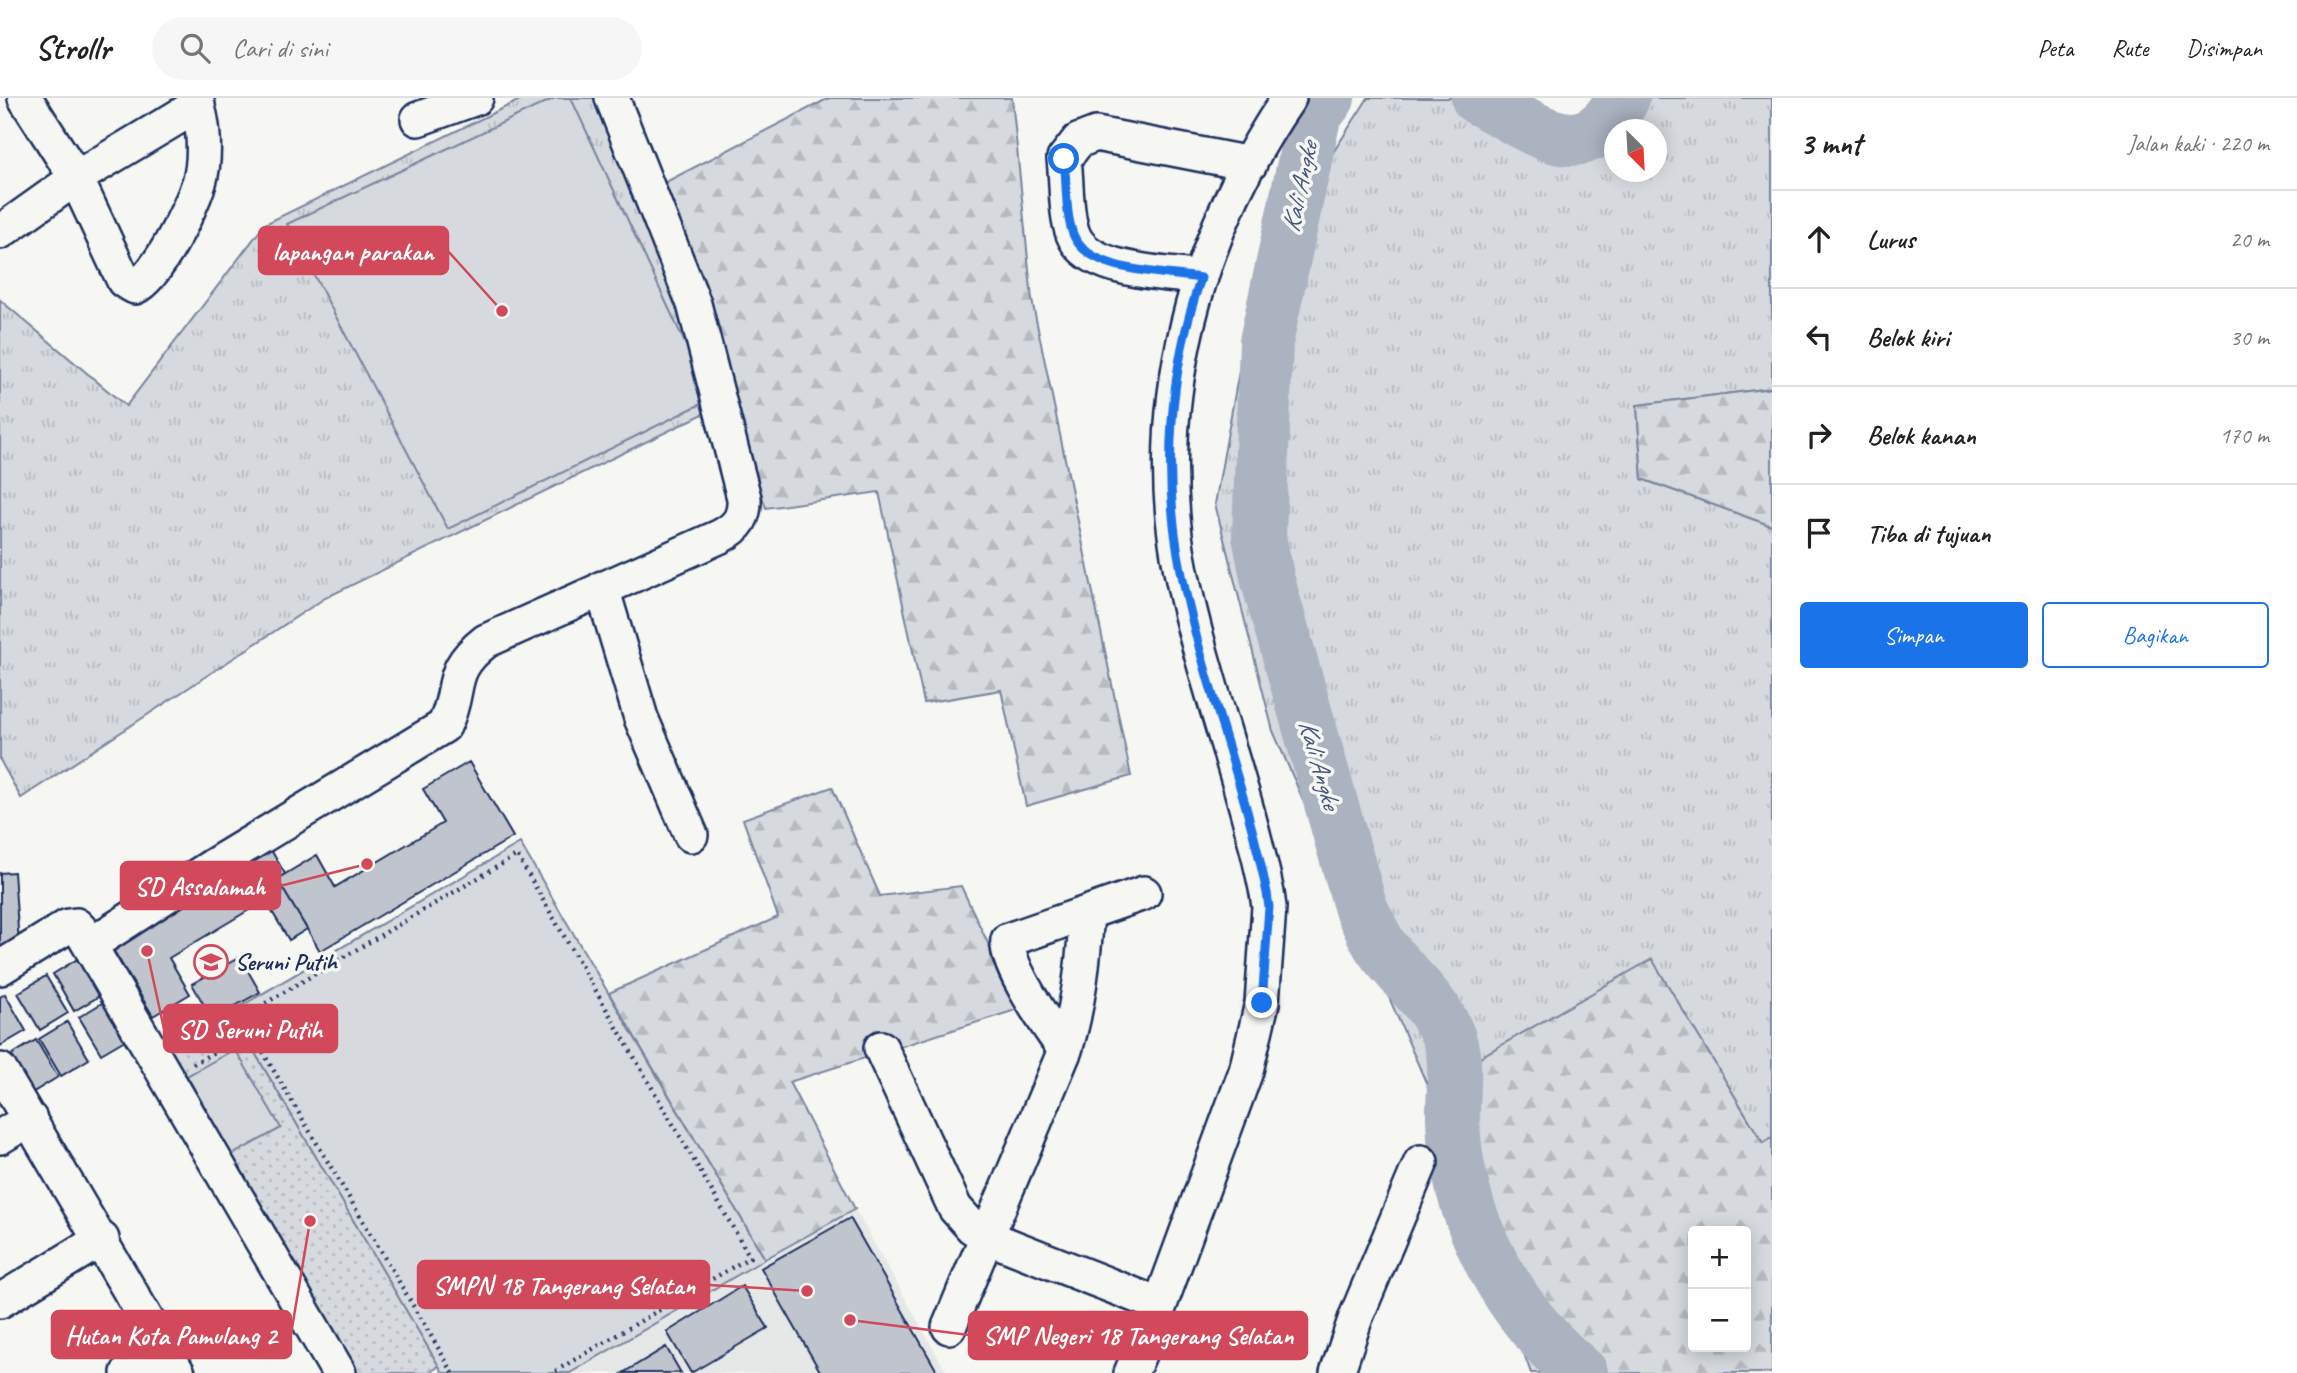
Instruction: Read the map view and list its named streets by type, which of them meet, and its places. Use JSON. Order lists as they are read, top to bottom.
{
  "water": ["Kali Angke"],
  "places": {
    "other": [
      "lapangan parakan",
      "SD Assalamah",
      "SD Seruni Putih",
      "Hutan Kota Pamulang 2",
      "SMPN 18 Tangerang Selatan",
      "SMP Negeri 18 Tangerang Selatan"
    ],
    "school or university": ["Seruni Putih"]
  },
  "north": "bottom right",
  "page": {
    "header": "Strollr",
    "search": "Cari di sini",
    "nav": ["Peta", "Rute", "Disimpan"],
    "heading": ["3 mnt", "Jalan kaki · 220 m"],
    "list": [
      ["Lurus", "20 m"],
      ["Belok kiri", "30 m"],
      ["Belok kanan", "170 m"],
      "Tiba di tujuan"
    ],
    "buttons": ["Simpan", "Bagikan"],
    "map_buttons": ["+", "−"]
  }
}
